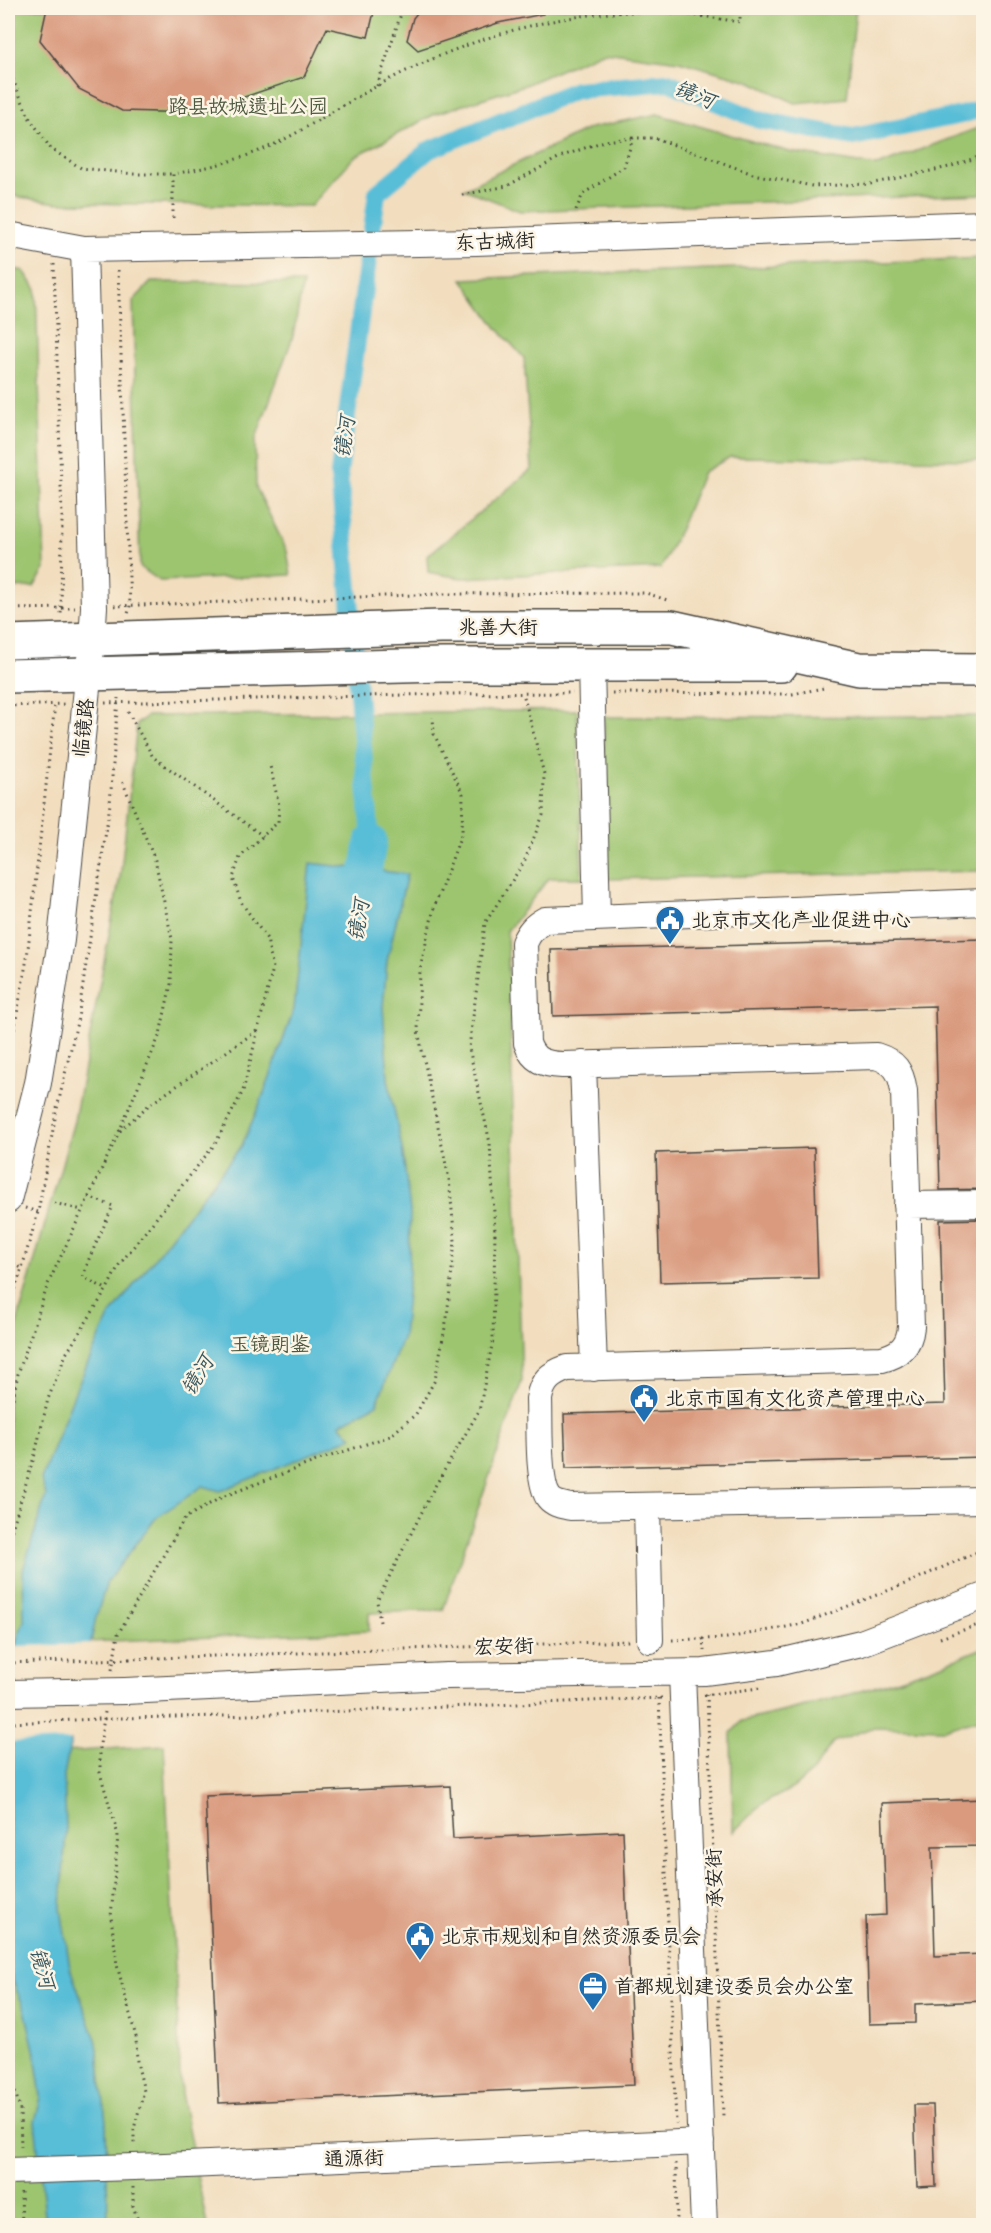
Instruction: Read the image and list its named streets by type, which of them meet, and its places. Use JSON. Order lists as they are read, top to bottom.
{
  "streets": {
    "main road": ["兆善大街"],
    "street": [
      "东古城街",
      "临镜路",
      "宏安街",
      "承安街",
      "通源街"
    ]
  },
  "crossings": [
    ["东古城街", "临镜路"],
    ["兆善大街", "临镜路"],
    ["宏安街", "承安街"],
    ["承安街", "通源街"]
  ],
  "water": ["镜河"],
  "parks": ["路县故城遗址公园", "玉镜朗鉴"],
  "places": {
    "public building": ["北京市文化产业促进中心", "北京市国有文化资产管理中心", "北京市规划和自然资源委员会"],
    "office": ["首都规划建设委员会办公室"]
  }
}
